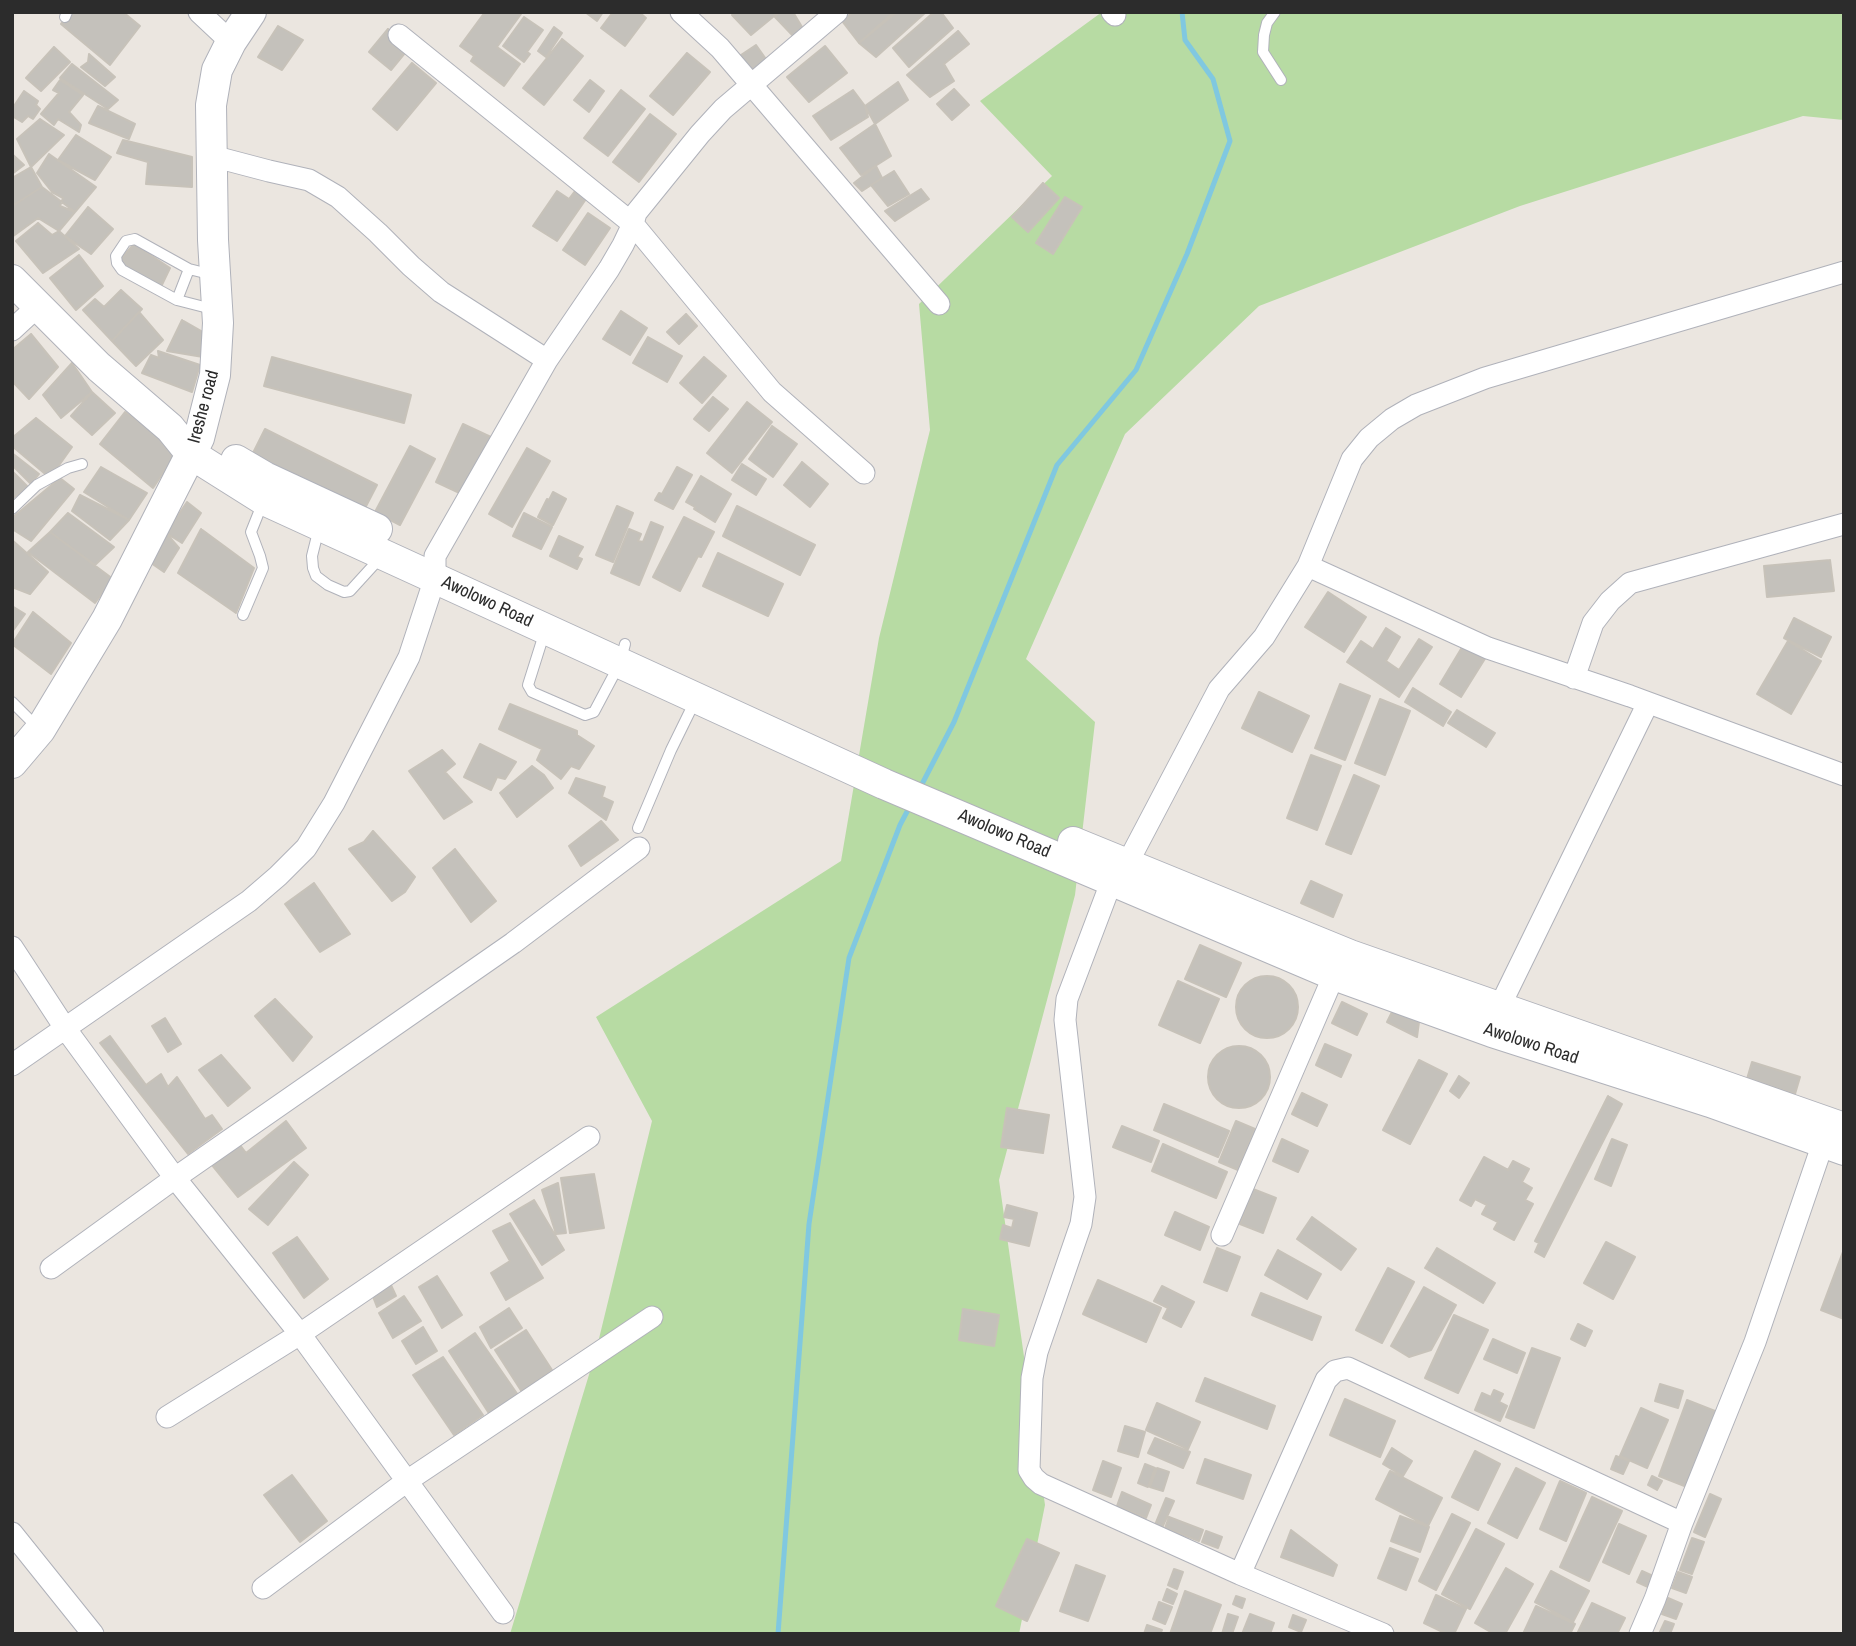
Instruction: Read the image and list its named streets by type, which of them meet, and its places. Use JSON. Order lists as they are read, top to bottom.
{
  "streets": {
    "main road": ["Ireshe road", "Awolowo Road"]
  },
  "crossings": [
    ["Ireshe road", "Awolowo Road"]
  ]
}
